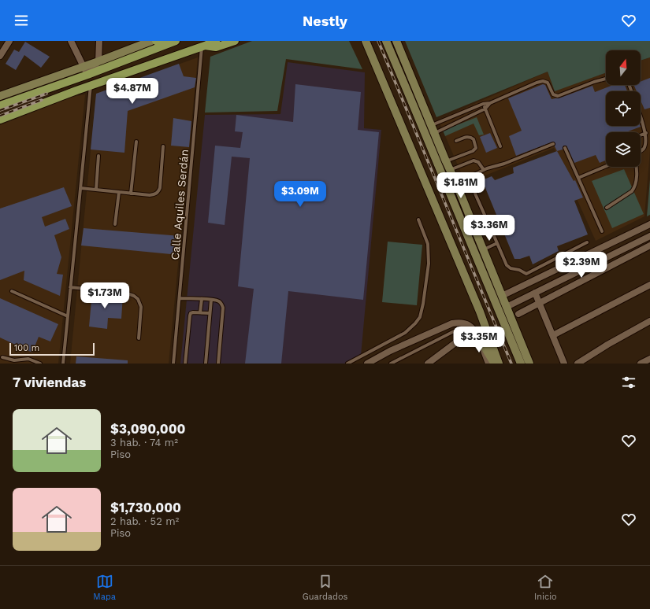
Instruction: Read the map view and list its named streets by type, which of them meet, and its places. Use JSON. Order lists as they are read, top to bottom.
{
  "streets": {
    "lane": ["Calle Aquiles Serdán"]
  },
  "scale_bar": "100 m",
  "north": "top",
  "page": {
    "header": "Nestly",
    "price": [
      "$4.87M",
      "$1.81M",
      "$3.09M",
      "$3.36M",
      "$2.39M",
      "$1.73M",
      "$3.35M"
    ],
    "scale": "100 m",
    "heading": "7 viviendas",
    "list": [
      {
        "name": "$3,090,000",
        "note": "3 hab. · 74 m² · Piso"
      },
      {
        "name": "$1,730,000",
        "note": "2 hab. · 52 m² · Piso"
      }
    ],
    "tabs": ["Mapa", "Guardados", "Inicio"]
  }
}
